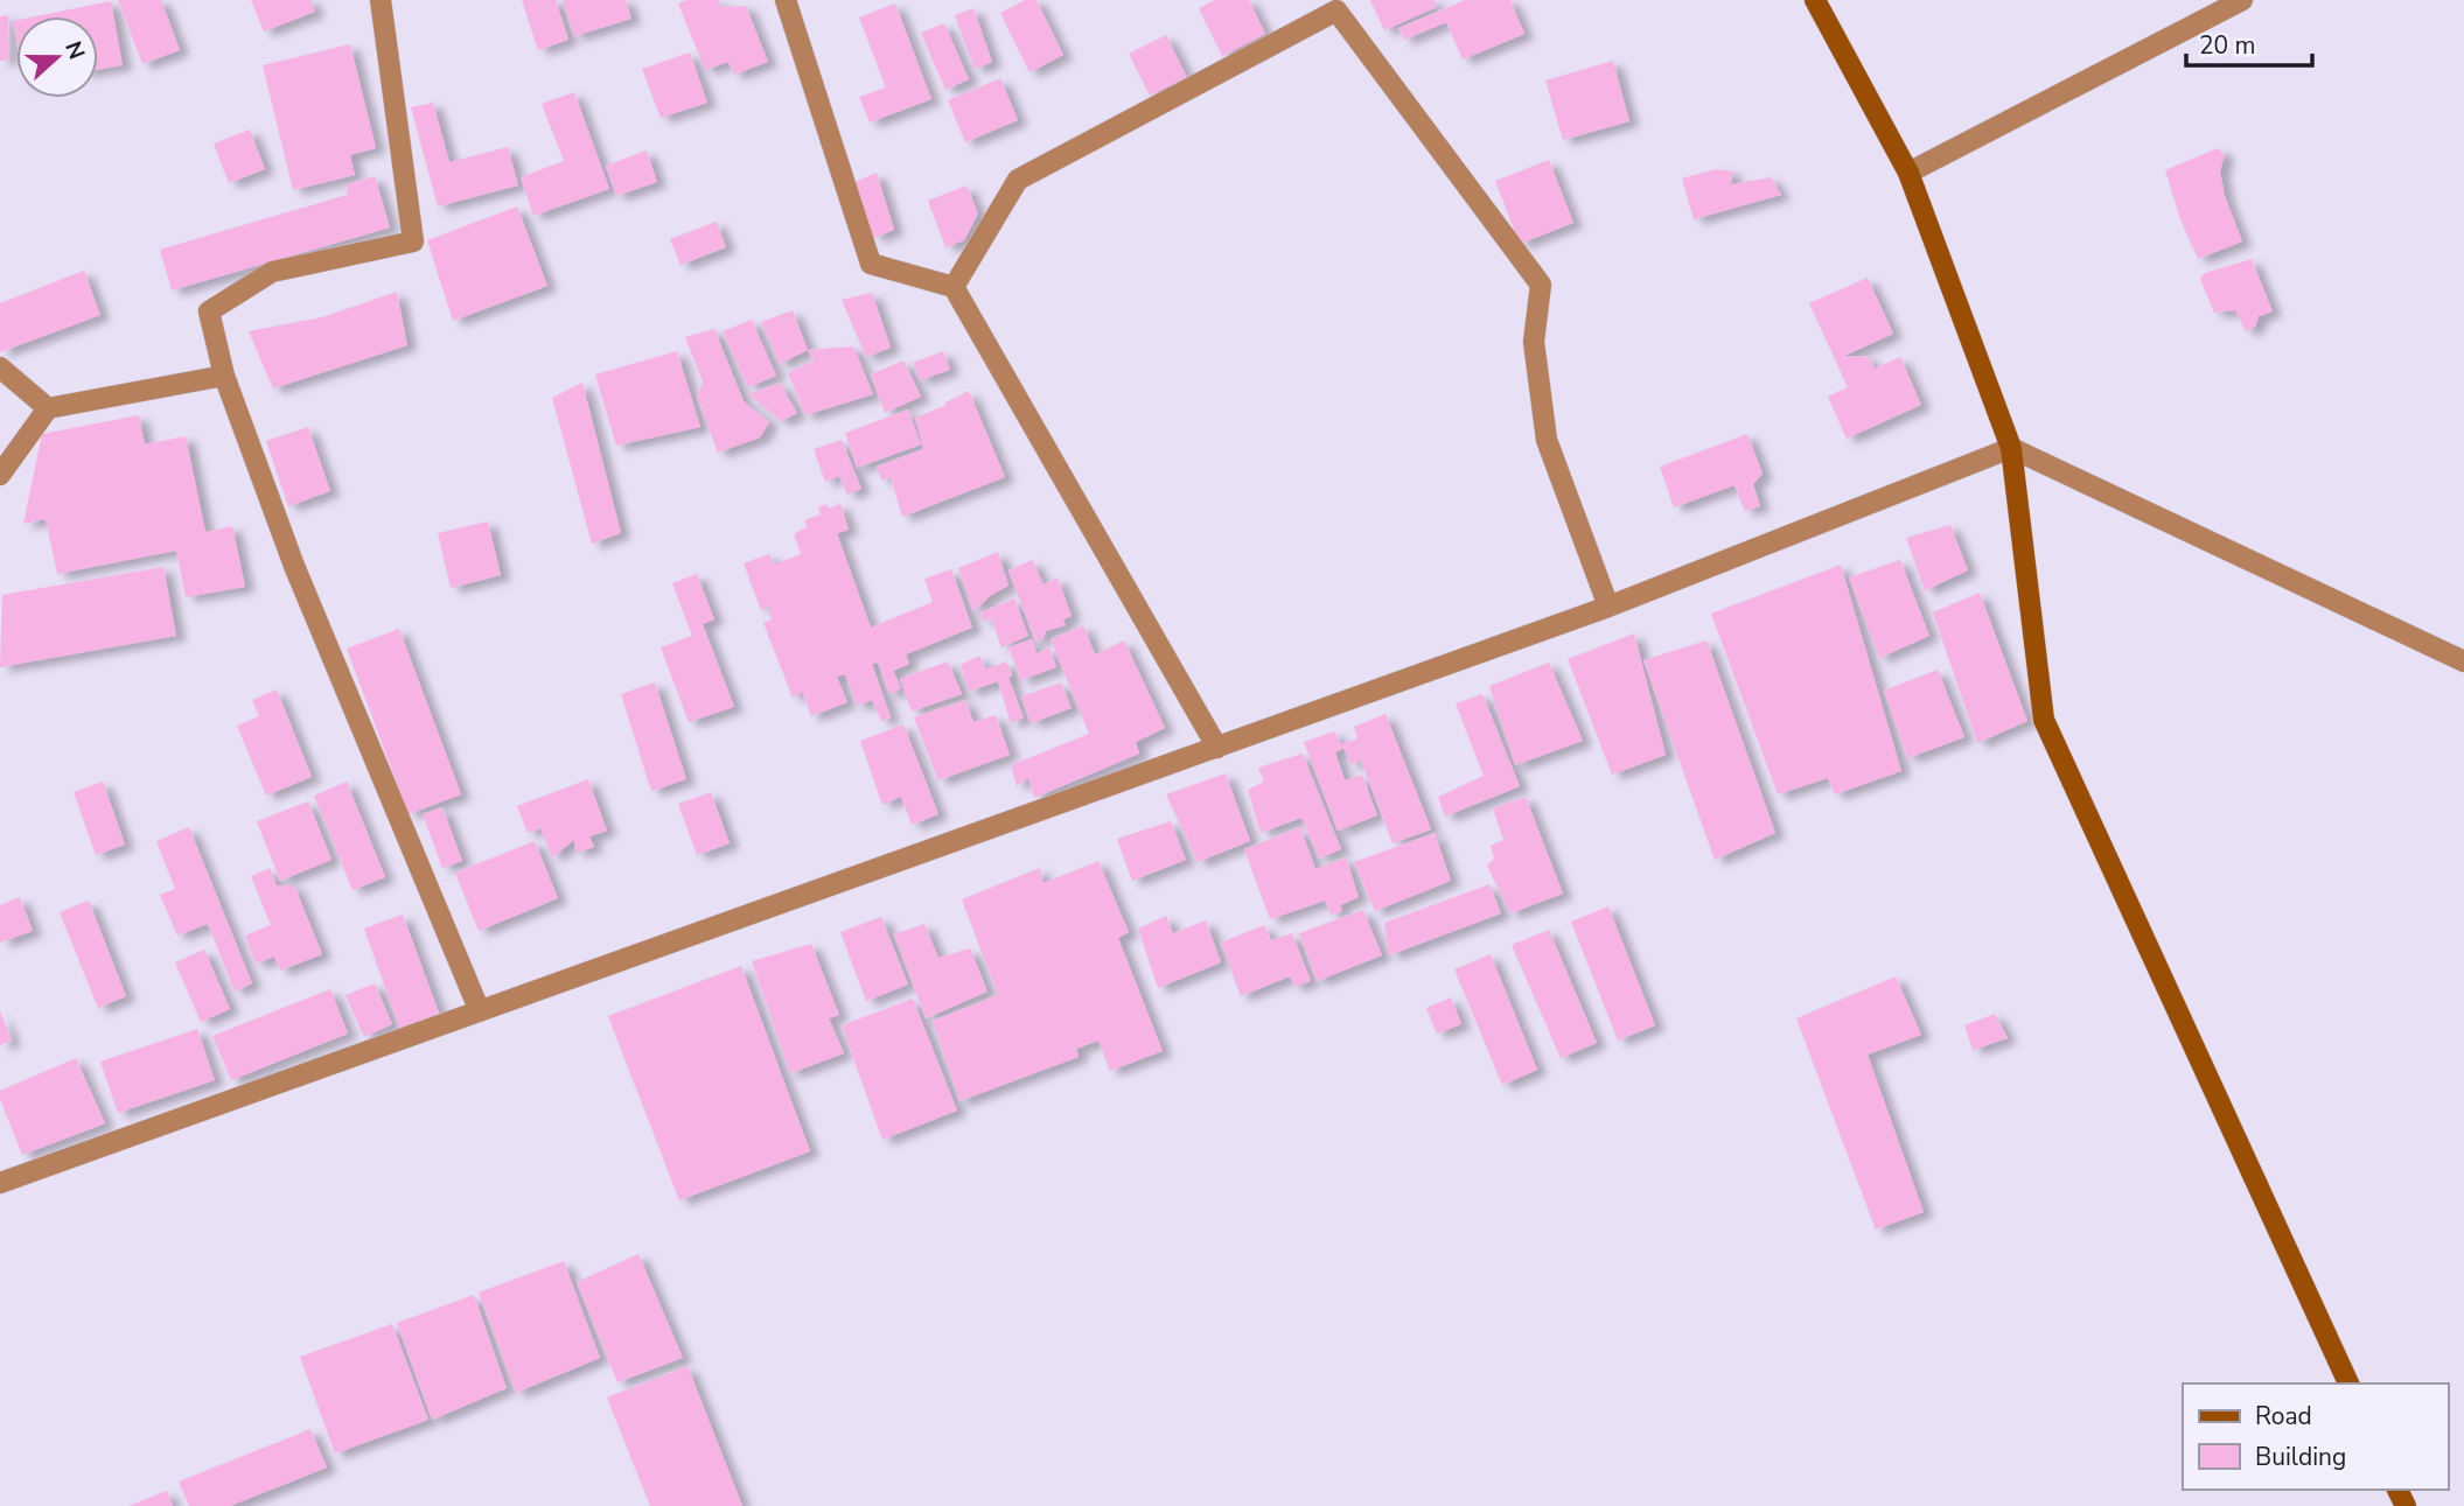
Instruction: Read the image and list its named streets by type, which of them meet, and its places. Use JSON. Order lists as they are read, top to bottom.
{
  "legend": ["Road", "Building"],
  "scale_bar": "20 m",
  "north": "right"
}
